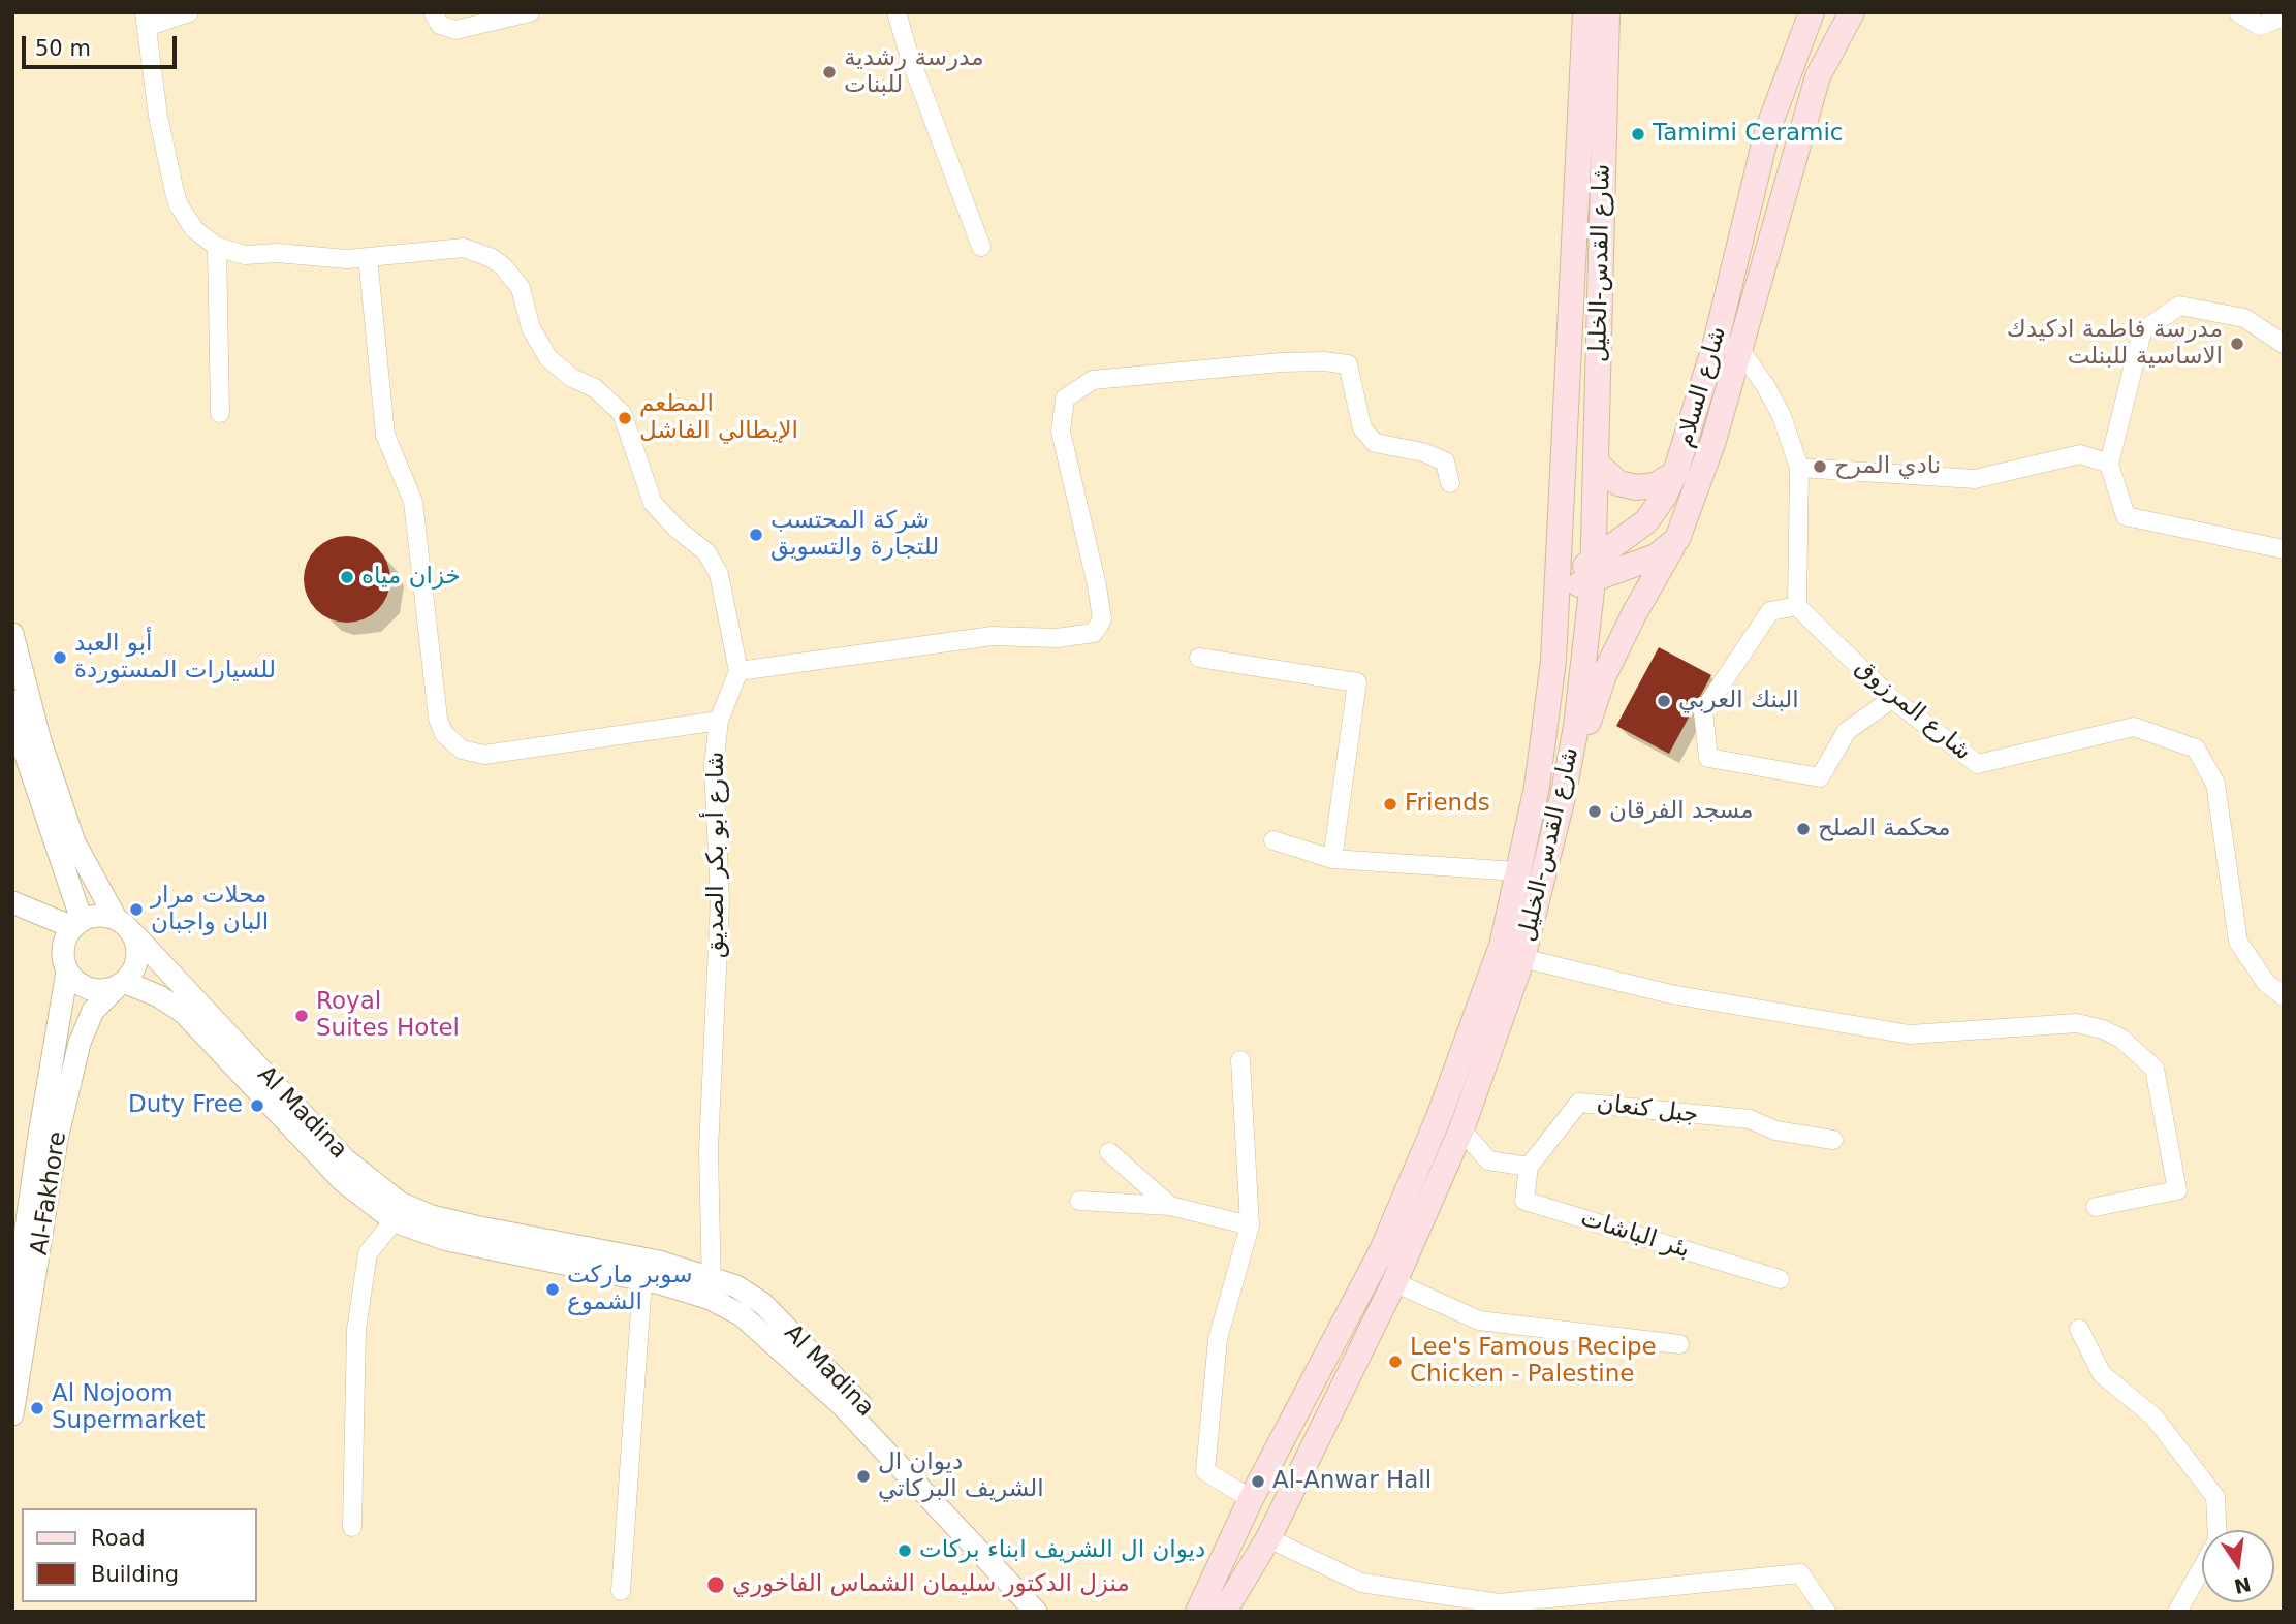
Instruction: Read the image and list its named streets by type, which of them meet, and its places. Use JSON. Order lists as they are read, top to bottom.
{
  "streets": {
    "main road": ["شارع القدس-الخليل", "شارع السلام"],
    "street": [
      "شارع المرزوق",
      "شارع أبو بكر الصديق",
      "جبل كنعان",
      "Al Madina",
      "Al-Fakhore",
      "بئر الباشات"
    ]
  },
  "crossings": [
    ["شارع القدس-الخليل", "شارع السلام"],
    ["شارع أبو بكر الصديق", "Al Madina"],
    ["جبل كنعان", "بئر الباشات"],
    ["Al Madina", "Al-Fakhore"]
  ],
  "places": [
    "مدرسة رشدية للبنات",
    "Tamimi Ceramic",
    "مدرسة فاطمة ادكيدك الاساسية للبنلت",
    "المطعم الإيطالي الفاشل",
    "نادي المرح",
    "شركة المحتسب للتجارة والتسويق",
    "خزان مياه",
    "أبو العبد للسيارات المستوردة",
    "البنك العربي",
    "Friends",
    "مسجد الفرقان",
    "محكمة الصلح",
    "محلات مرار البان واجبان",
    "Royal Suites Hotel",
    "Duty Free",
    "سوبر ماركت الشموع",
    "Lee's Famous Recipe Chicken - Palestine",
    "Al Nojoom Supermarket",
    "ديوان ال الشريف البركاتي",
    "Al-Anwar Hall",
    "ديوان ال الشريف ابناء بركات",
    "منزل الدكتور سليمان الشماس الفاخوري"
  ],
  "legend": ["Road", "Building"],
  "scale_bar": "50 m",
  "north": "bottom"
}
